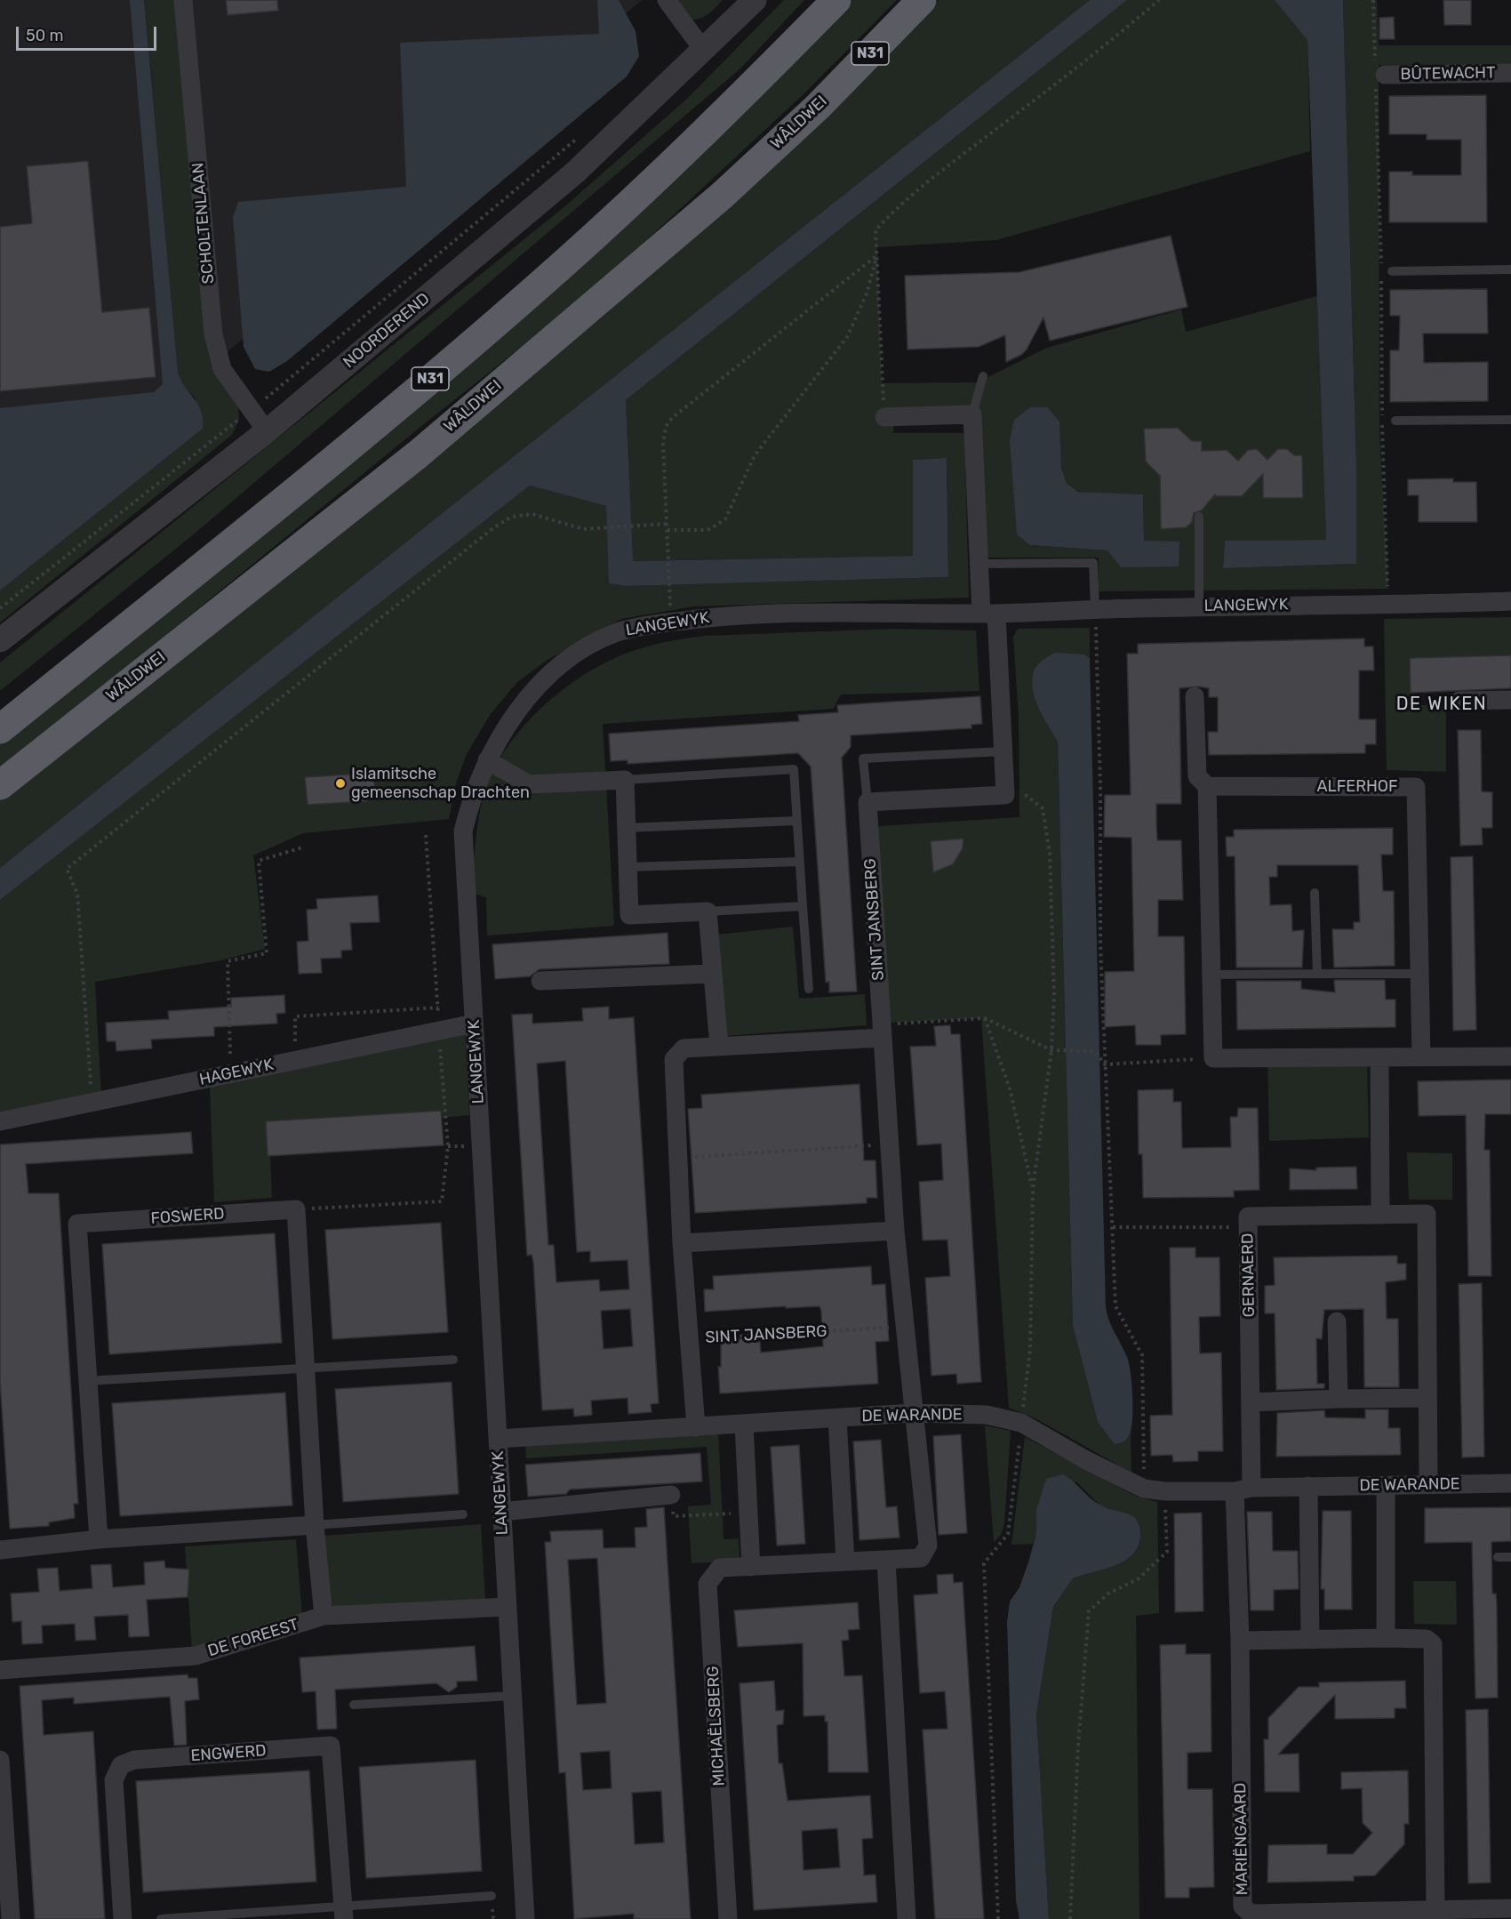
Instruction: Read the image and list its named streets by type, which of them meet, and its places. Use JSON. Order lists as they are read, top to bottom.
{
  "streets": {
    "highway": ["N31", "WÂLDWEI"],
    "street": [
      "BÛTEWACHT",
      "SCHOLTENLAAN",
      "NOORDEREND",
      "LANGEWYK",
      "ALFERHOF",
      "SINT JANSBERG",
      "HAGEWYK",
      "FOSWERD",
      "GERNAERD",
      "DE WARANDE",
      "DE FOREEST",
      "MICHAËLSBERG",
      "ENGWERD",
      "MARIËNGAARD"
    ]
  },
  "crossings": [
    ["SCHOLTENLAAN", "NOORDEREND"],
    ["LANGEWYK", "HAGEWYK"],
    ["LANGEWYK", "DE WARANDE"],
    ["LANGEWYK", "DE FOREEST"],
    ["SINT JANSBERG", "DE WARANDE"],
    ["SINT JANSBERG", "MICHAËLSBERG"],
    ["GERNAERD", "DE WARANDE"],
    ["GERNAERD", "MARIËNGAARD"],
    ["DE WARANDE", "MICHAËLSBERG"],
    ["DE WARANDE", "MARIËNGAARD"]
  ],
  "districts": ["DE WIKEN"],
  "places": ["Islamitsche gemeenschap Drachten"],
  "scale_bar": "50 m"
}
